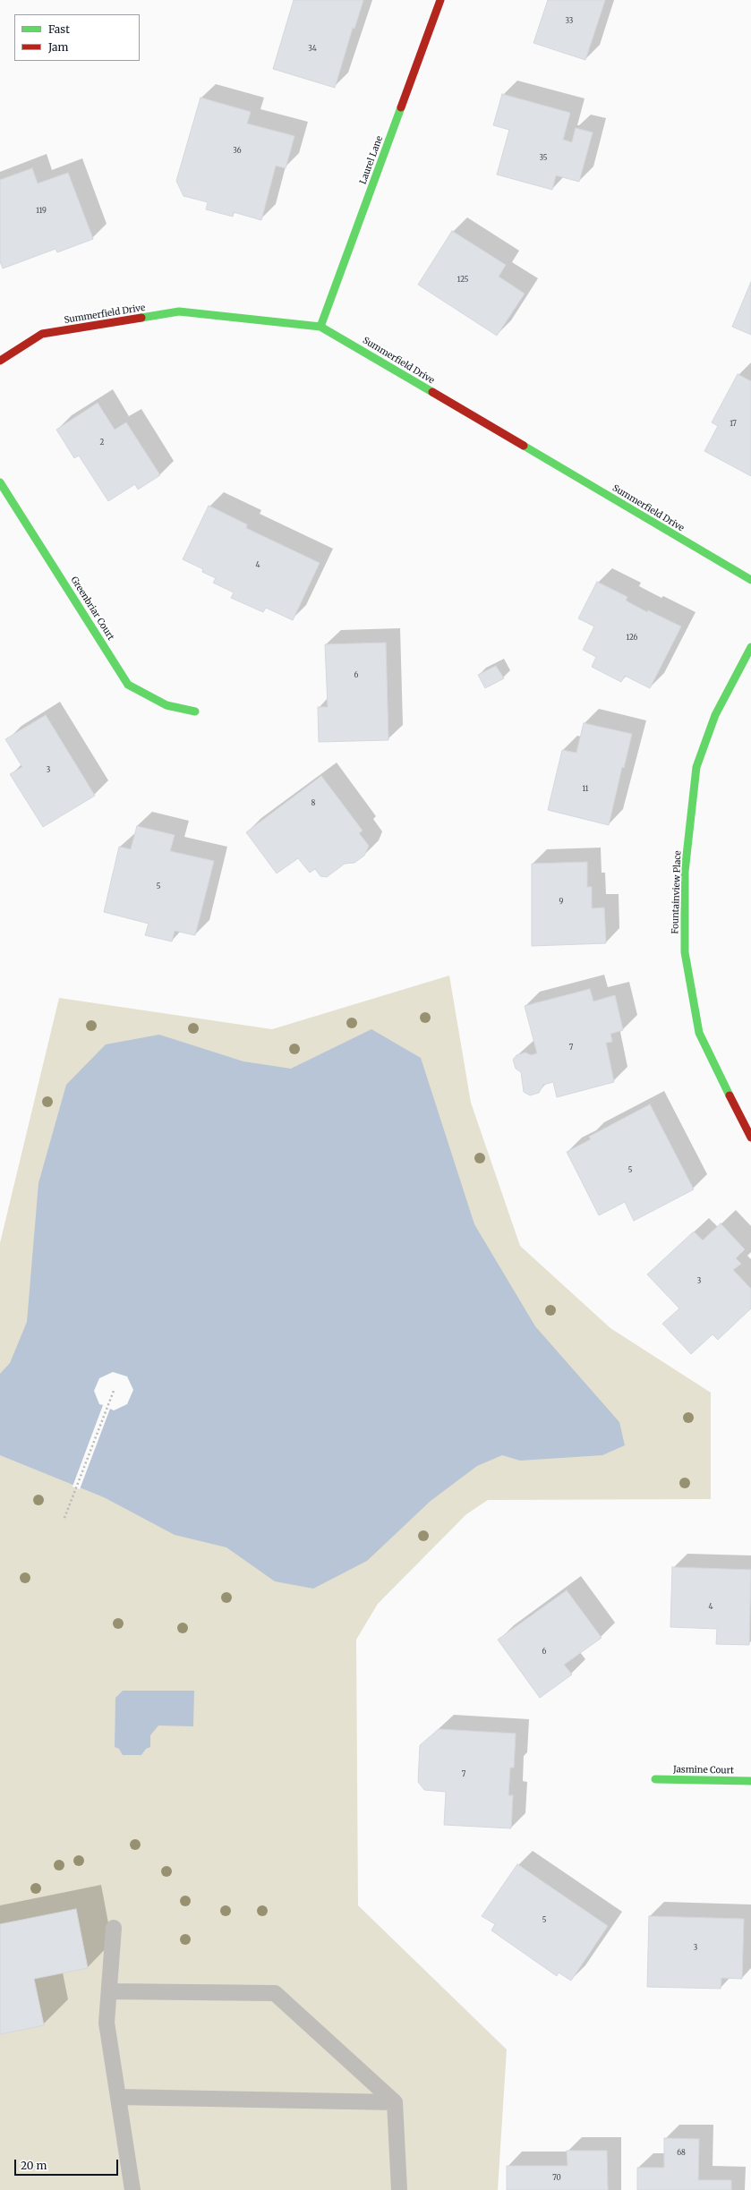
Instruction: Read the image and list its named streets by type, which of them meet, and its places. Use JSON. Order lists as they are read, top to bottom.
{
  "streets": {
    "street": [
      "Laurel Lane",
      "Summerfield Drive",
      "Greenbriar Court",
      "Fountainview Place",
      "Jasmine Court"
    ]
  },
  "crossings": [
    ["Laurel Lane", "Summerfield Drive"]
  ],
  "house_numbers": [
    "33",
    "34",
    "36",
    "35",
    "119",
    "125",
    "17",
    "2",
    "4",
    "126",
    "6",
    "3",
    "11",
    "8",
    "5",
    "9",
    "7",
    "5",
    "3",
    "4",
    "6",
    "7",
    "5",
    "3",
    "68",
    "70"
  ],
  "legend": ["Fast", "Jam"],
  "scale_bar": "20 m"
}
